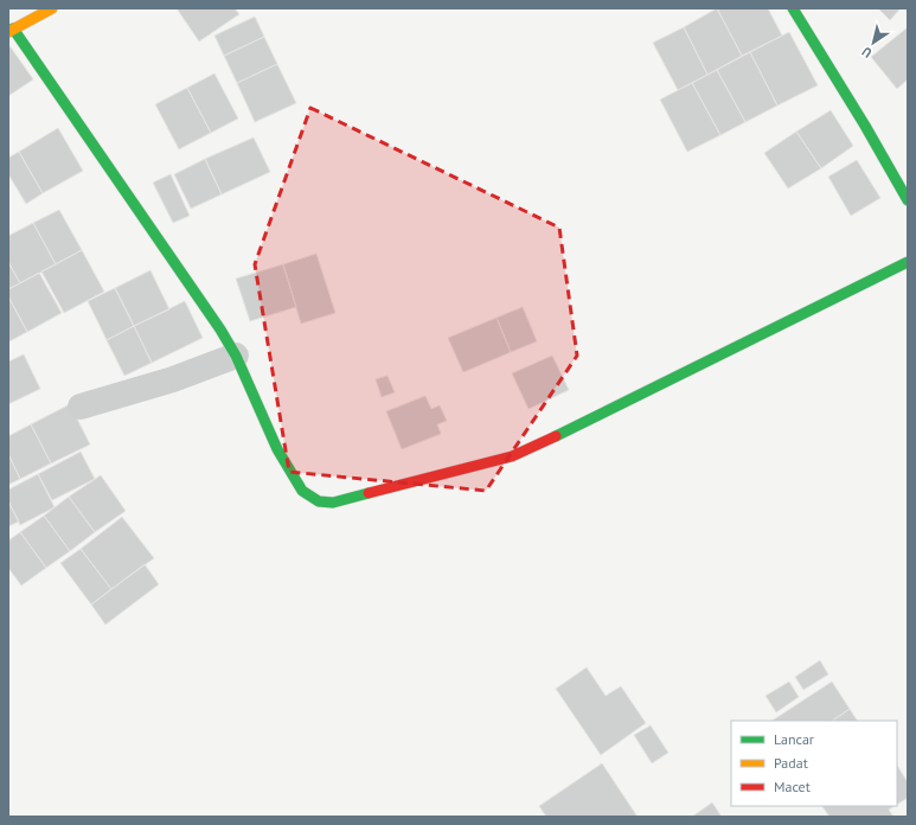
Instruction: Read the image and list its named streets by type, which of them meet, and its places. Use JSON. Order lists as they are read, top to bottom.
{
  "legend": ["Lancar", "Padat", "Macet"],
  "north": "bottom left"
}
